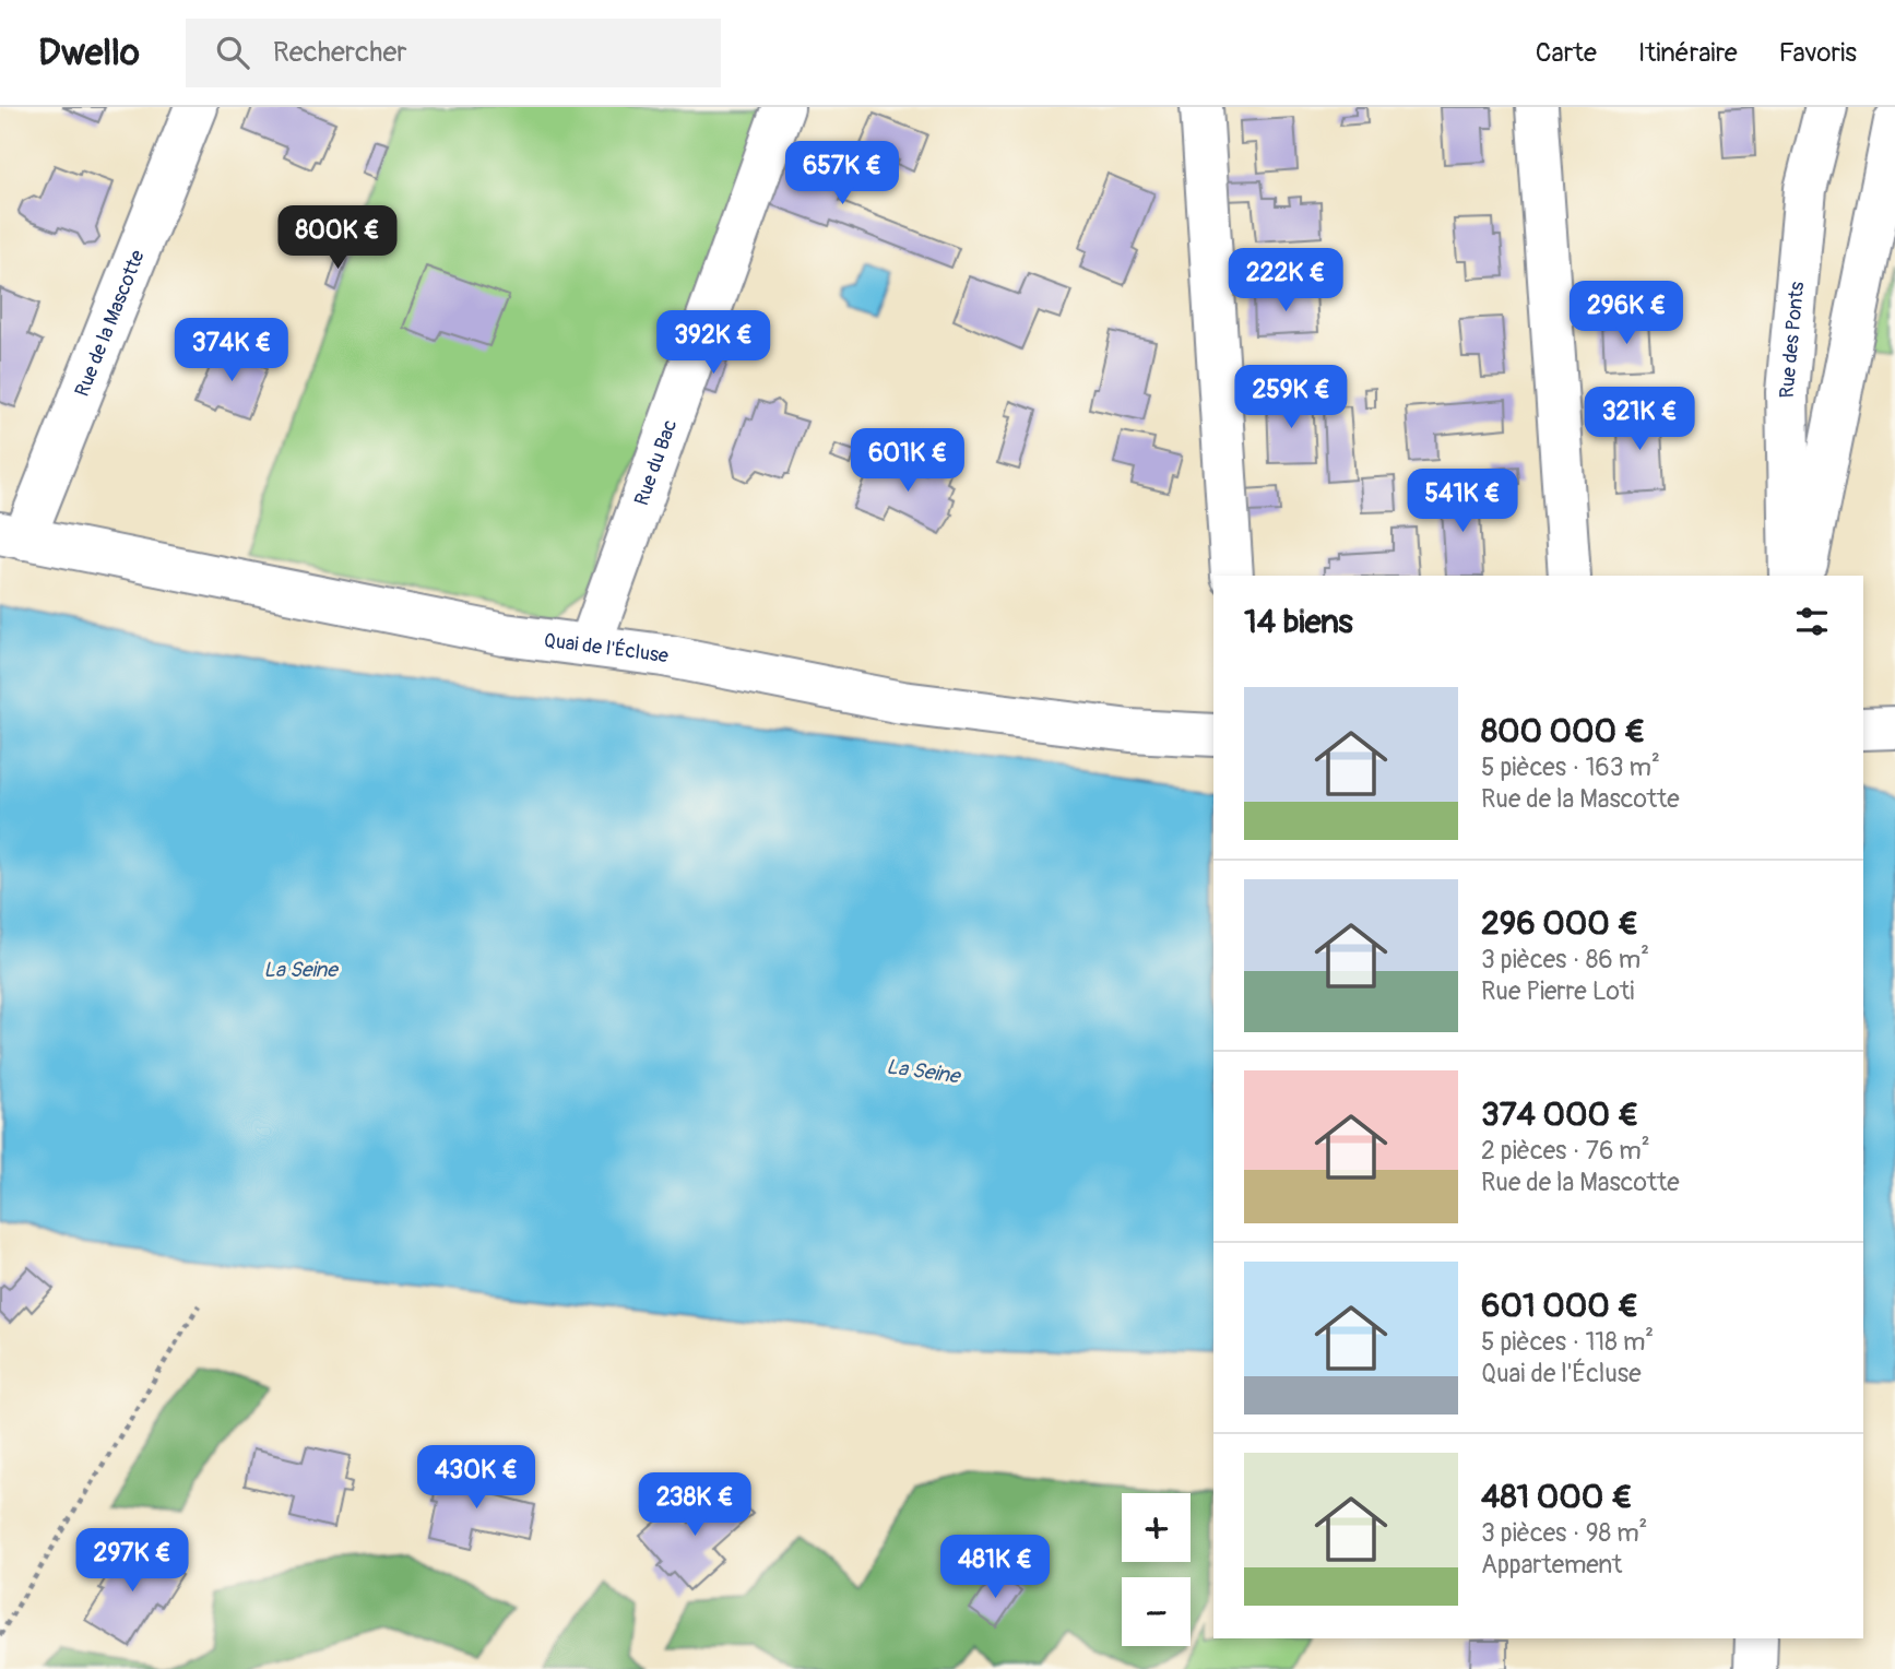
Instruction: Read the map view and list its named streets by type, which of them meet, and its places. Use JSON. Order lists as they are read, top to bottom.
{
  "streets": {
    "street": [
      "Rue de la Mascotte",
      "Rue des Ponts",
      "Rue du Bac",
      "Quai de l'Écluse"
    ]
  },
  "crossings": [
    ["Rue de la Mascotte", "Quai de l'Écluse"],
    ["Rue du Bac", "Quai de l'Écluse"]
  ],
  "water": ["La Seine"],
  "page": {
    "header": "Dwello",
    "search": "Rechercher",
    "nav": ["Carte", "Itinéraire", "Favoris"],
    "price": [
      "657K €",
      "800K €",
      "222K €",
      "296K €",
      "392K €",
      "374K €",
      "259K €",
      "321K €",
      "601K €",
      "541K €",
      "430K €",
      "238K €",
      "297K €",
      "481K €"
    ],
    "heading": "14 biens",
    "list": [
      {
        "name": "800 000 €",
        "note": "5 pièces · 163 m² · Rue de la Mascotte"
      },
      {
        "name": "296 000 €",
        "note": "3 pièces · 86 m² · Rue Pierre Loti"
      },
      {
        "name": "374 000 €",
        "note": "2 pièces · 76 m² · Rue de la Mascotte"
      },
      {
        "name": "601 000 €",
        "note": "5 pièces · 118 m² · Quai de l'Écluse"
      },
      {
        "name": "481 000 €",
        "note": "3 pièces · 98 m² · Appartement"
      }
    ],
    "map_buttons": ["+", "−"]
  }
}
